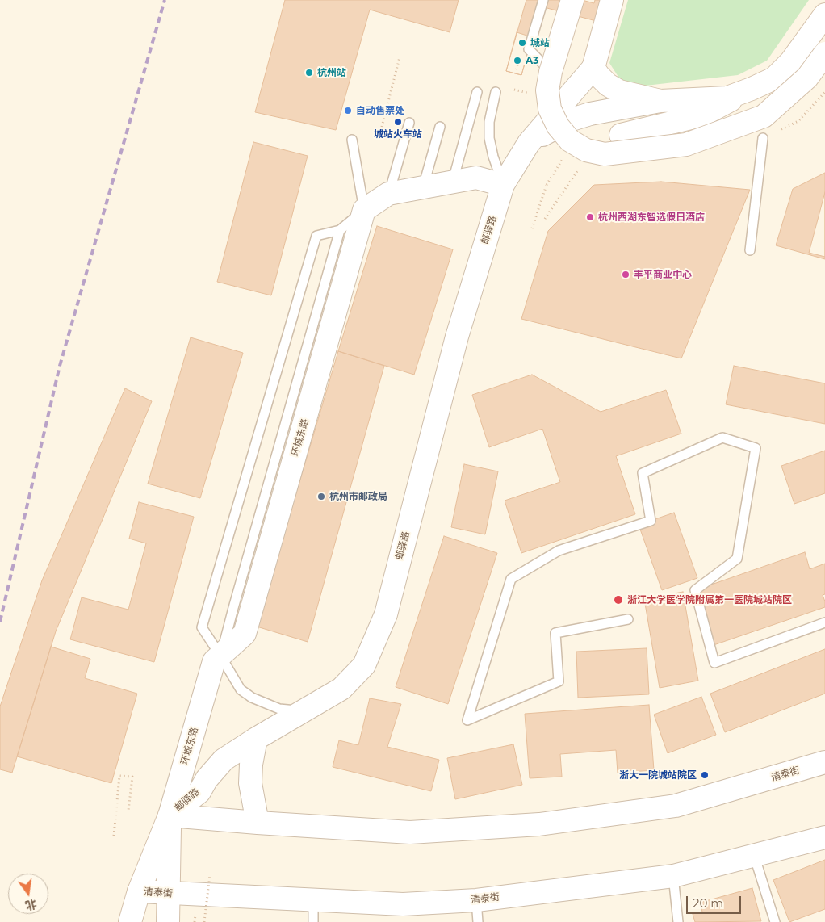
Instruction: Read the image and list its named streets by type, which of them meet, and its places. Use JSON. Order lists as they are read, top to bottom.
{
  "streets": {
    "street": ["邮驿路", "环城东路", "清泰街"]
  },
  "crossings": [
    ["邮驿路", "环城东路"],
    ["邮驿路", "清泰街"],
    ["环城东路", "清泰街"]
  ],
  "places": [
    "城站",
    "A3",
    "杭州站",
    "自动售票处",
    "城站火车站",
    "杭州西湖东智选假日酒店",
    "丰平商业中心",
    "杭州市邮政局",
    "浙江大学医学院附属第一医院城站院区",
    "浙大一院城站院区"
  ],
  "scale_bar": "20 m",
  "north": "bottom"
}
